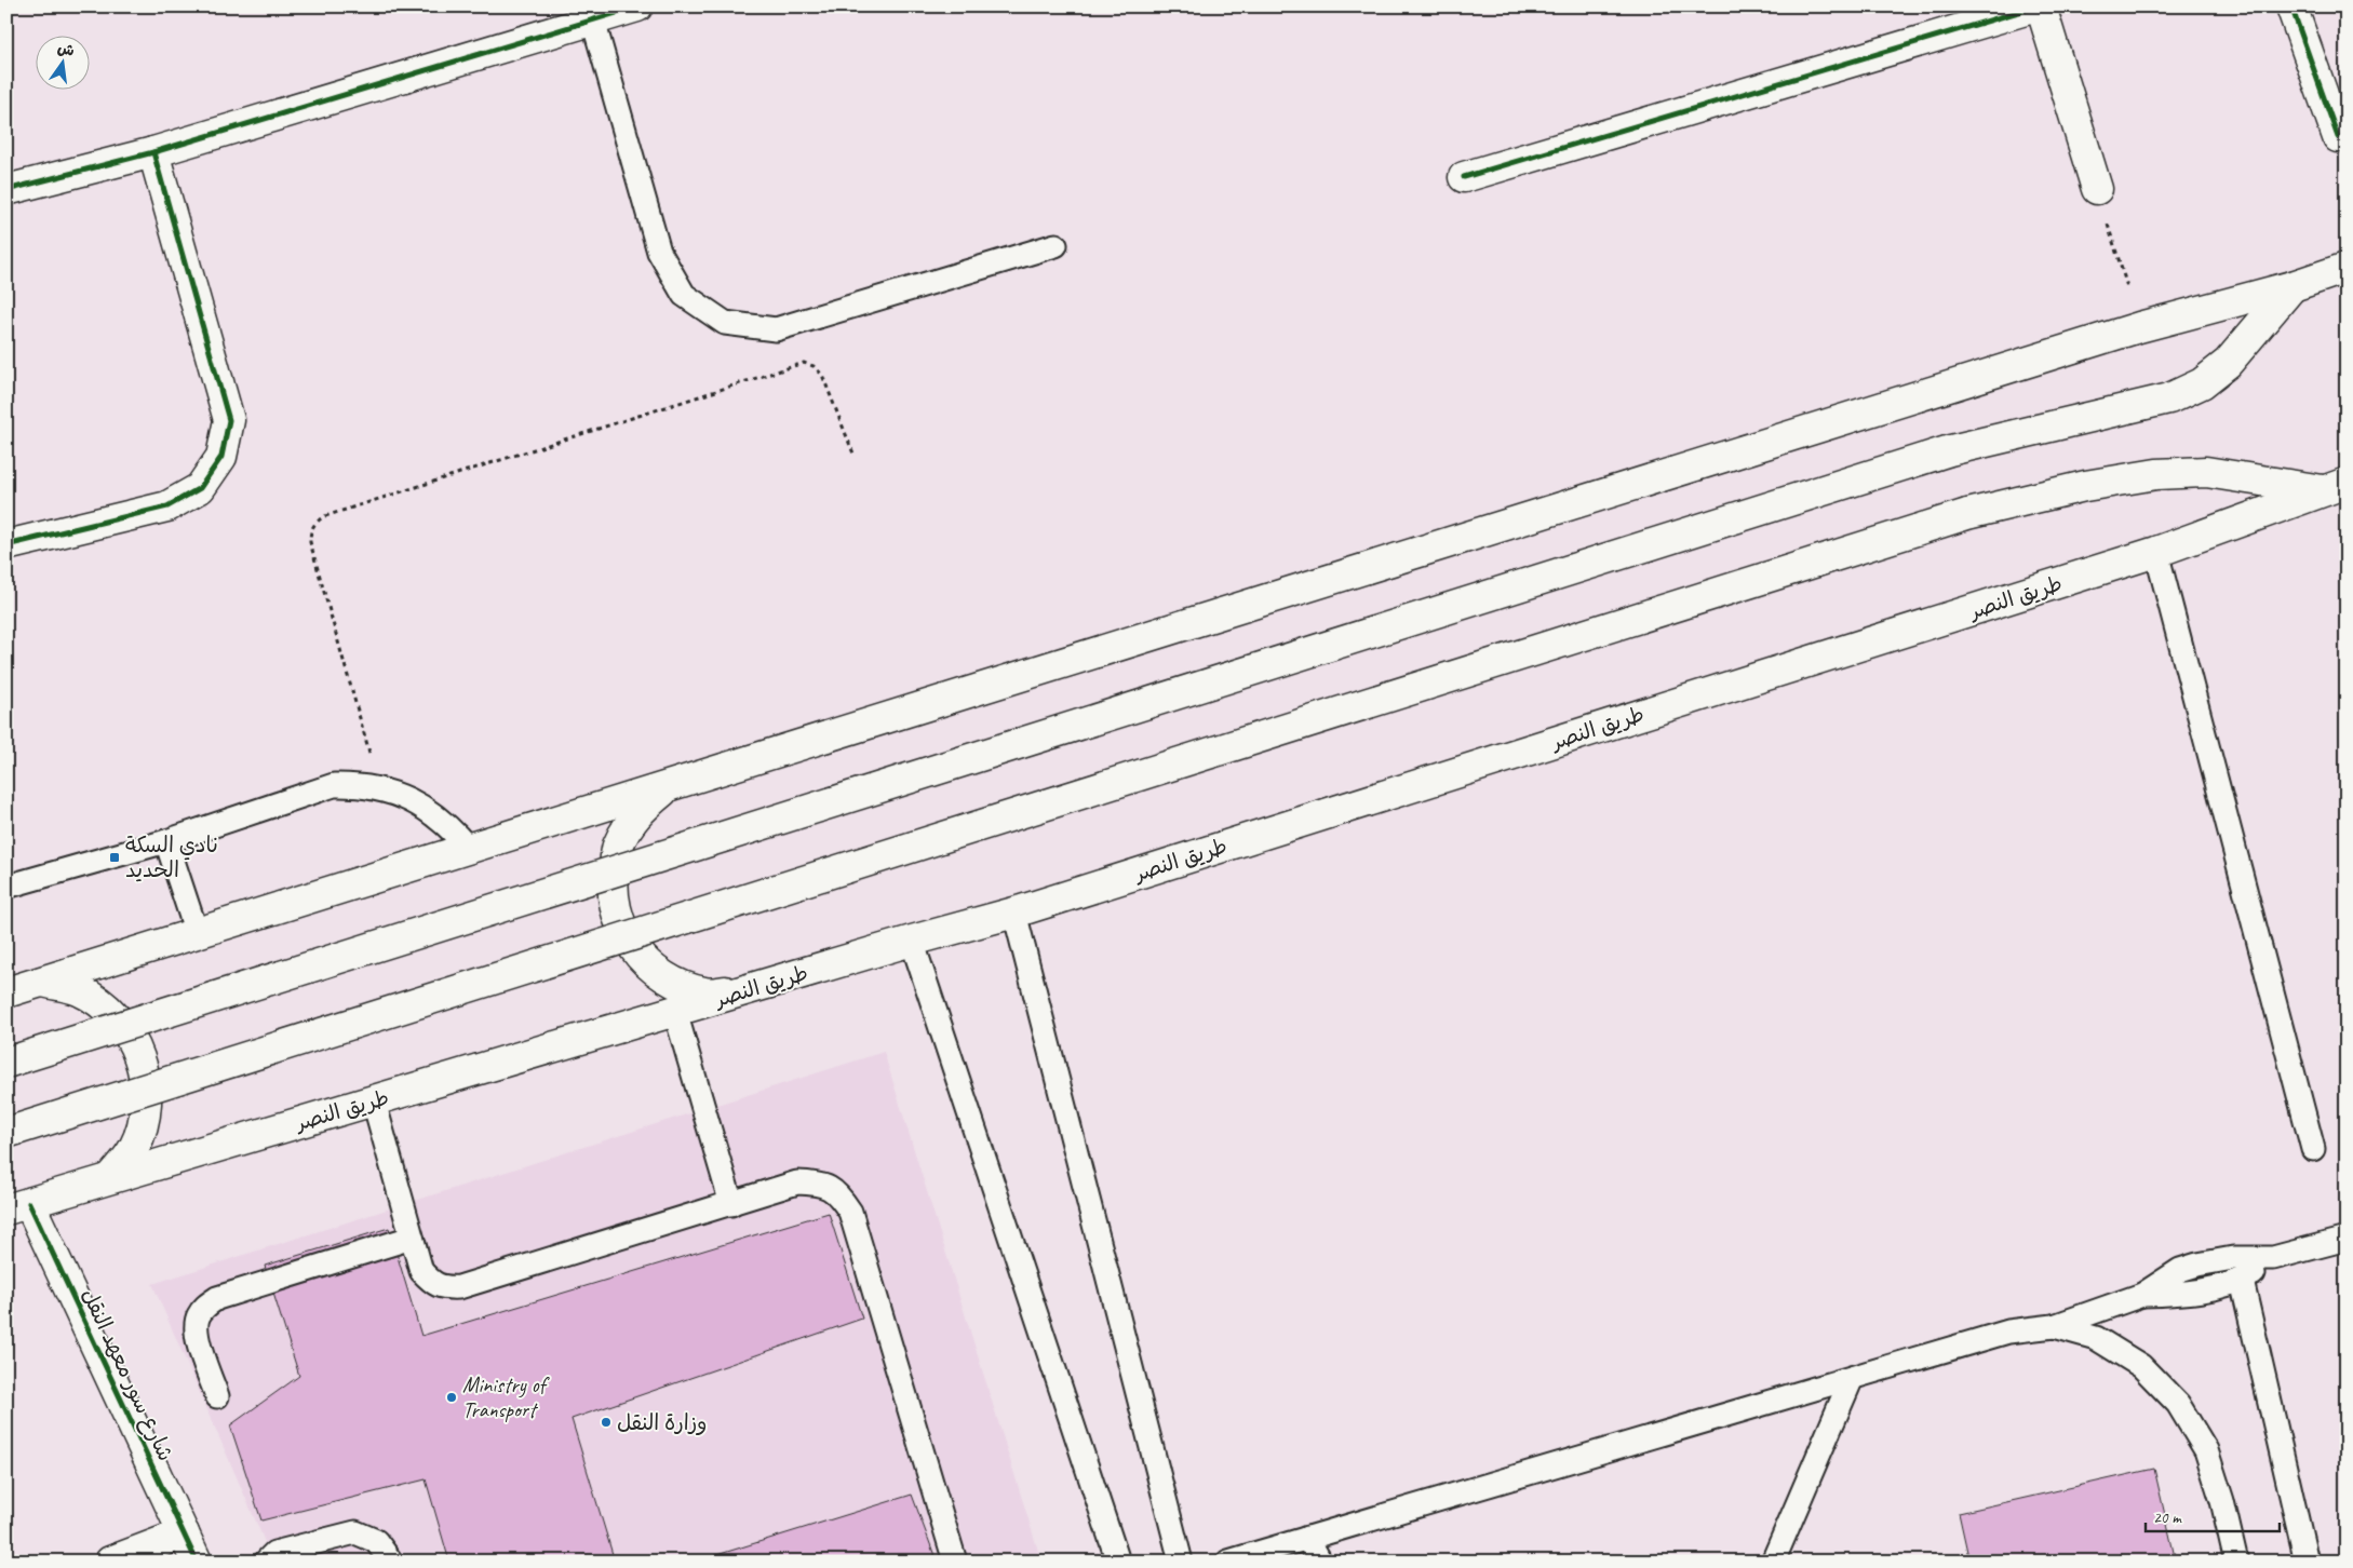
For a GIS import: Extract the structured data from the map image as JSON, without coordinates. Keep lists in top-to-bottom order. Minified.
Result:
{"streets":{"main road":["طريق النصر","شارع سور معهد النقل"]},"crossings":[["طريق النصر","شارع سور معهد النقل"]],"places":{"transit":["نادي السكة الحديد"],"other":["Ministry of Transport","وزارة النقل"]},"scale_bar":"20 m","north":"top"}
